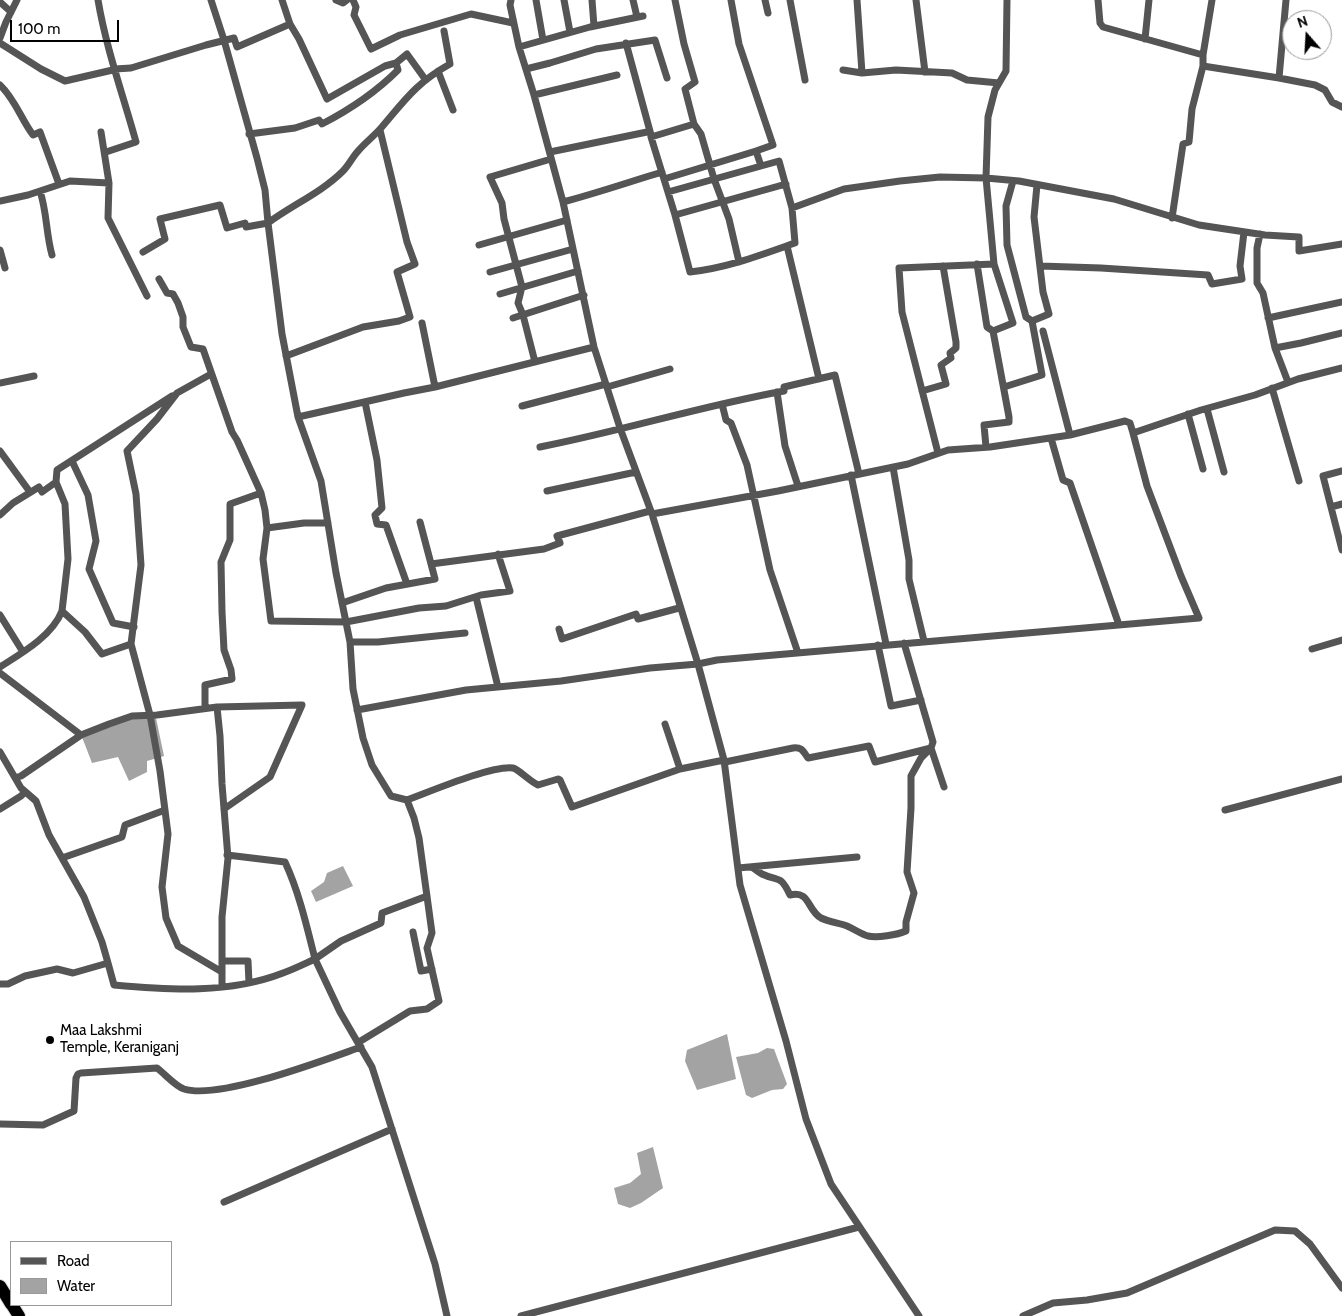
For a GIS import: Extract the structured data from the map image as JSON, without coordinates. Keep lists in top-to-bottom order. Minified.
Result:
{"places":["Maa Lakshmi Temple, Keraniganj"],"legend":["Road","Water"],"scale_bar":"100 m","north":"top"}
